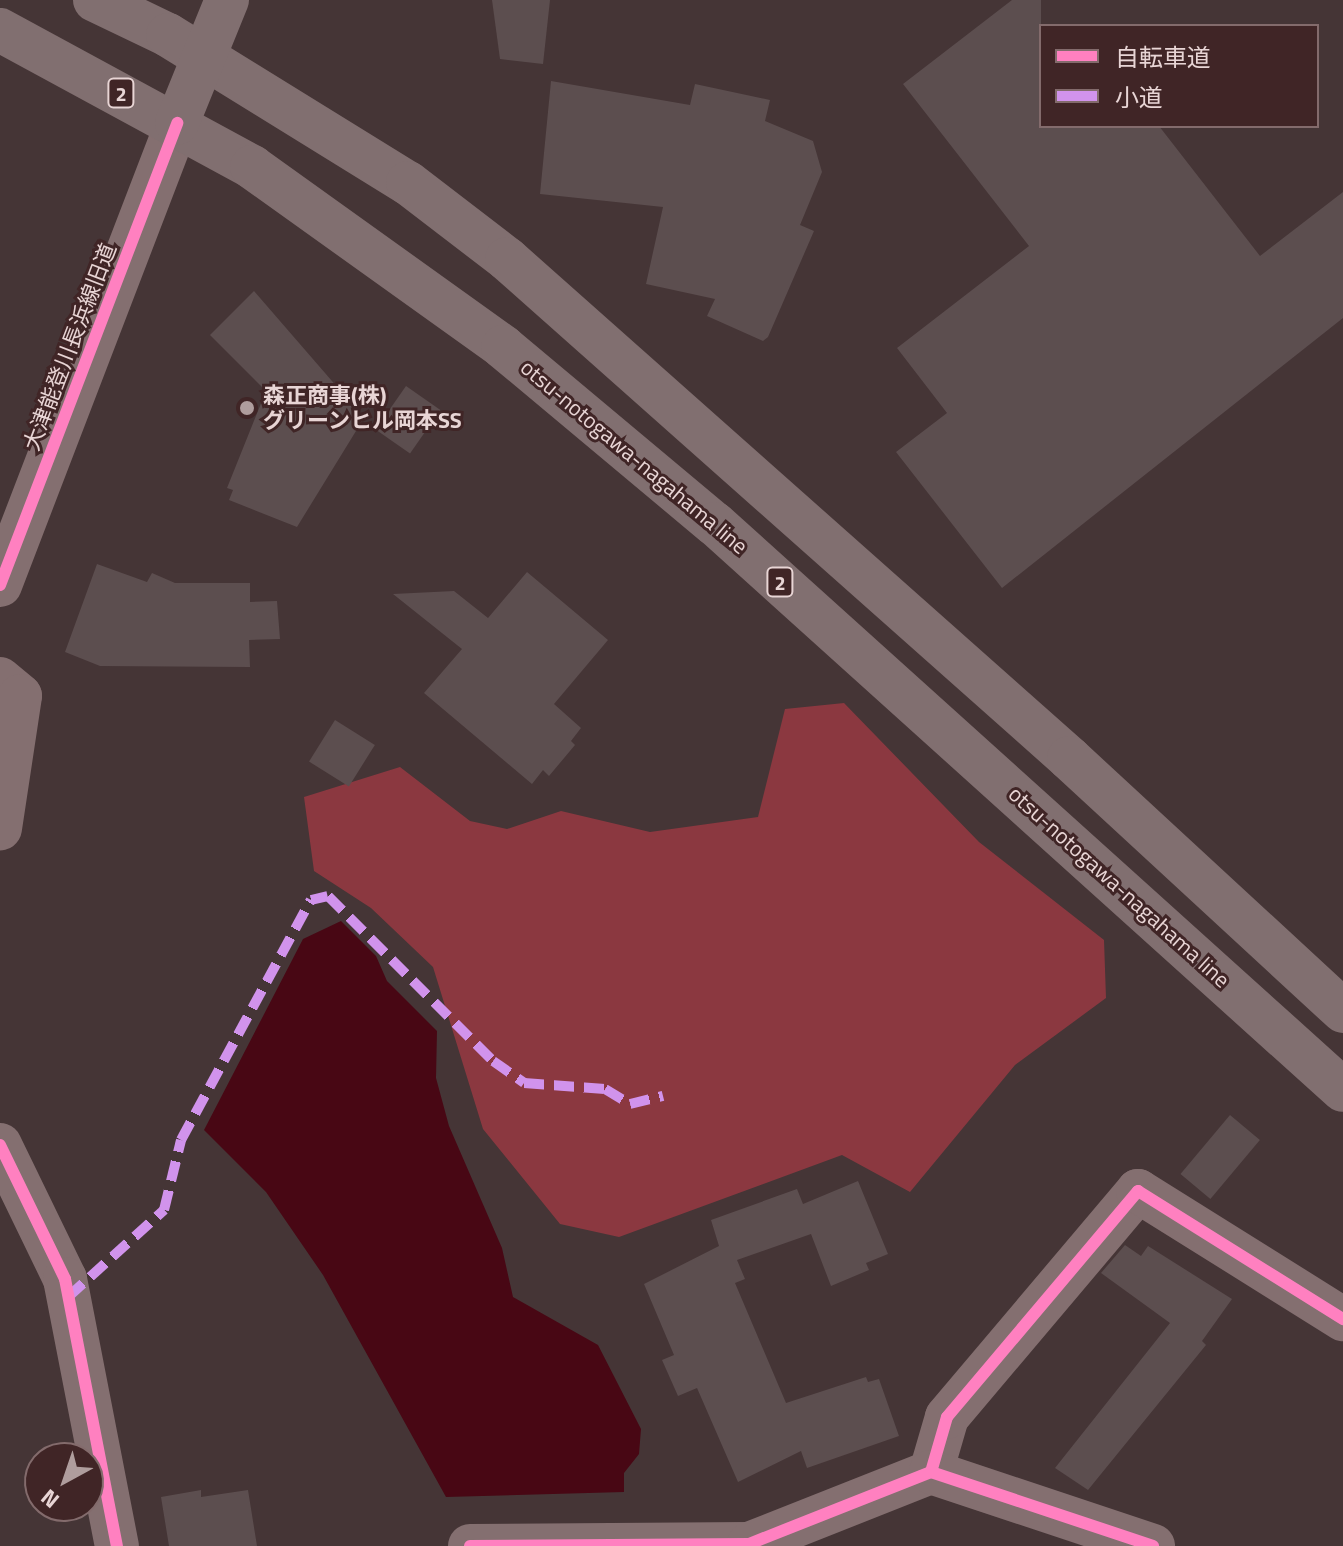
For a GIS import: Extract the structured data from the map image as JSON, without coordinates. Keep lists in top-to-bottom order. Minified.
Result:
{"streets":{"main road":["2","otsu-notogawa-nagahama line"],"street":["大津能登川長浜線旧道"]},"crossings":[["2","大津能登川長浜線旧道"],["2","otsu-notogawa-nagahama line"],["大津能登川長浜線旧道","otsu-notogawa-nagahama line"]],"places":["森正商事(株) グリーンヒル岡本SS"],"legend":["自転車道","小道"],"north":"bottom left"}
